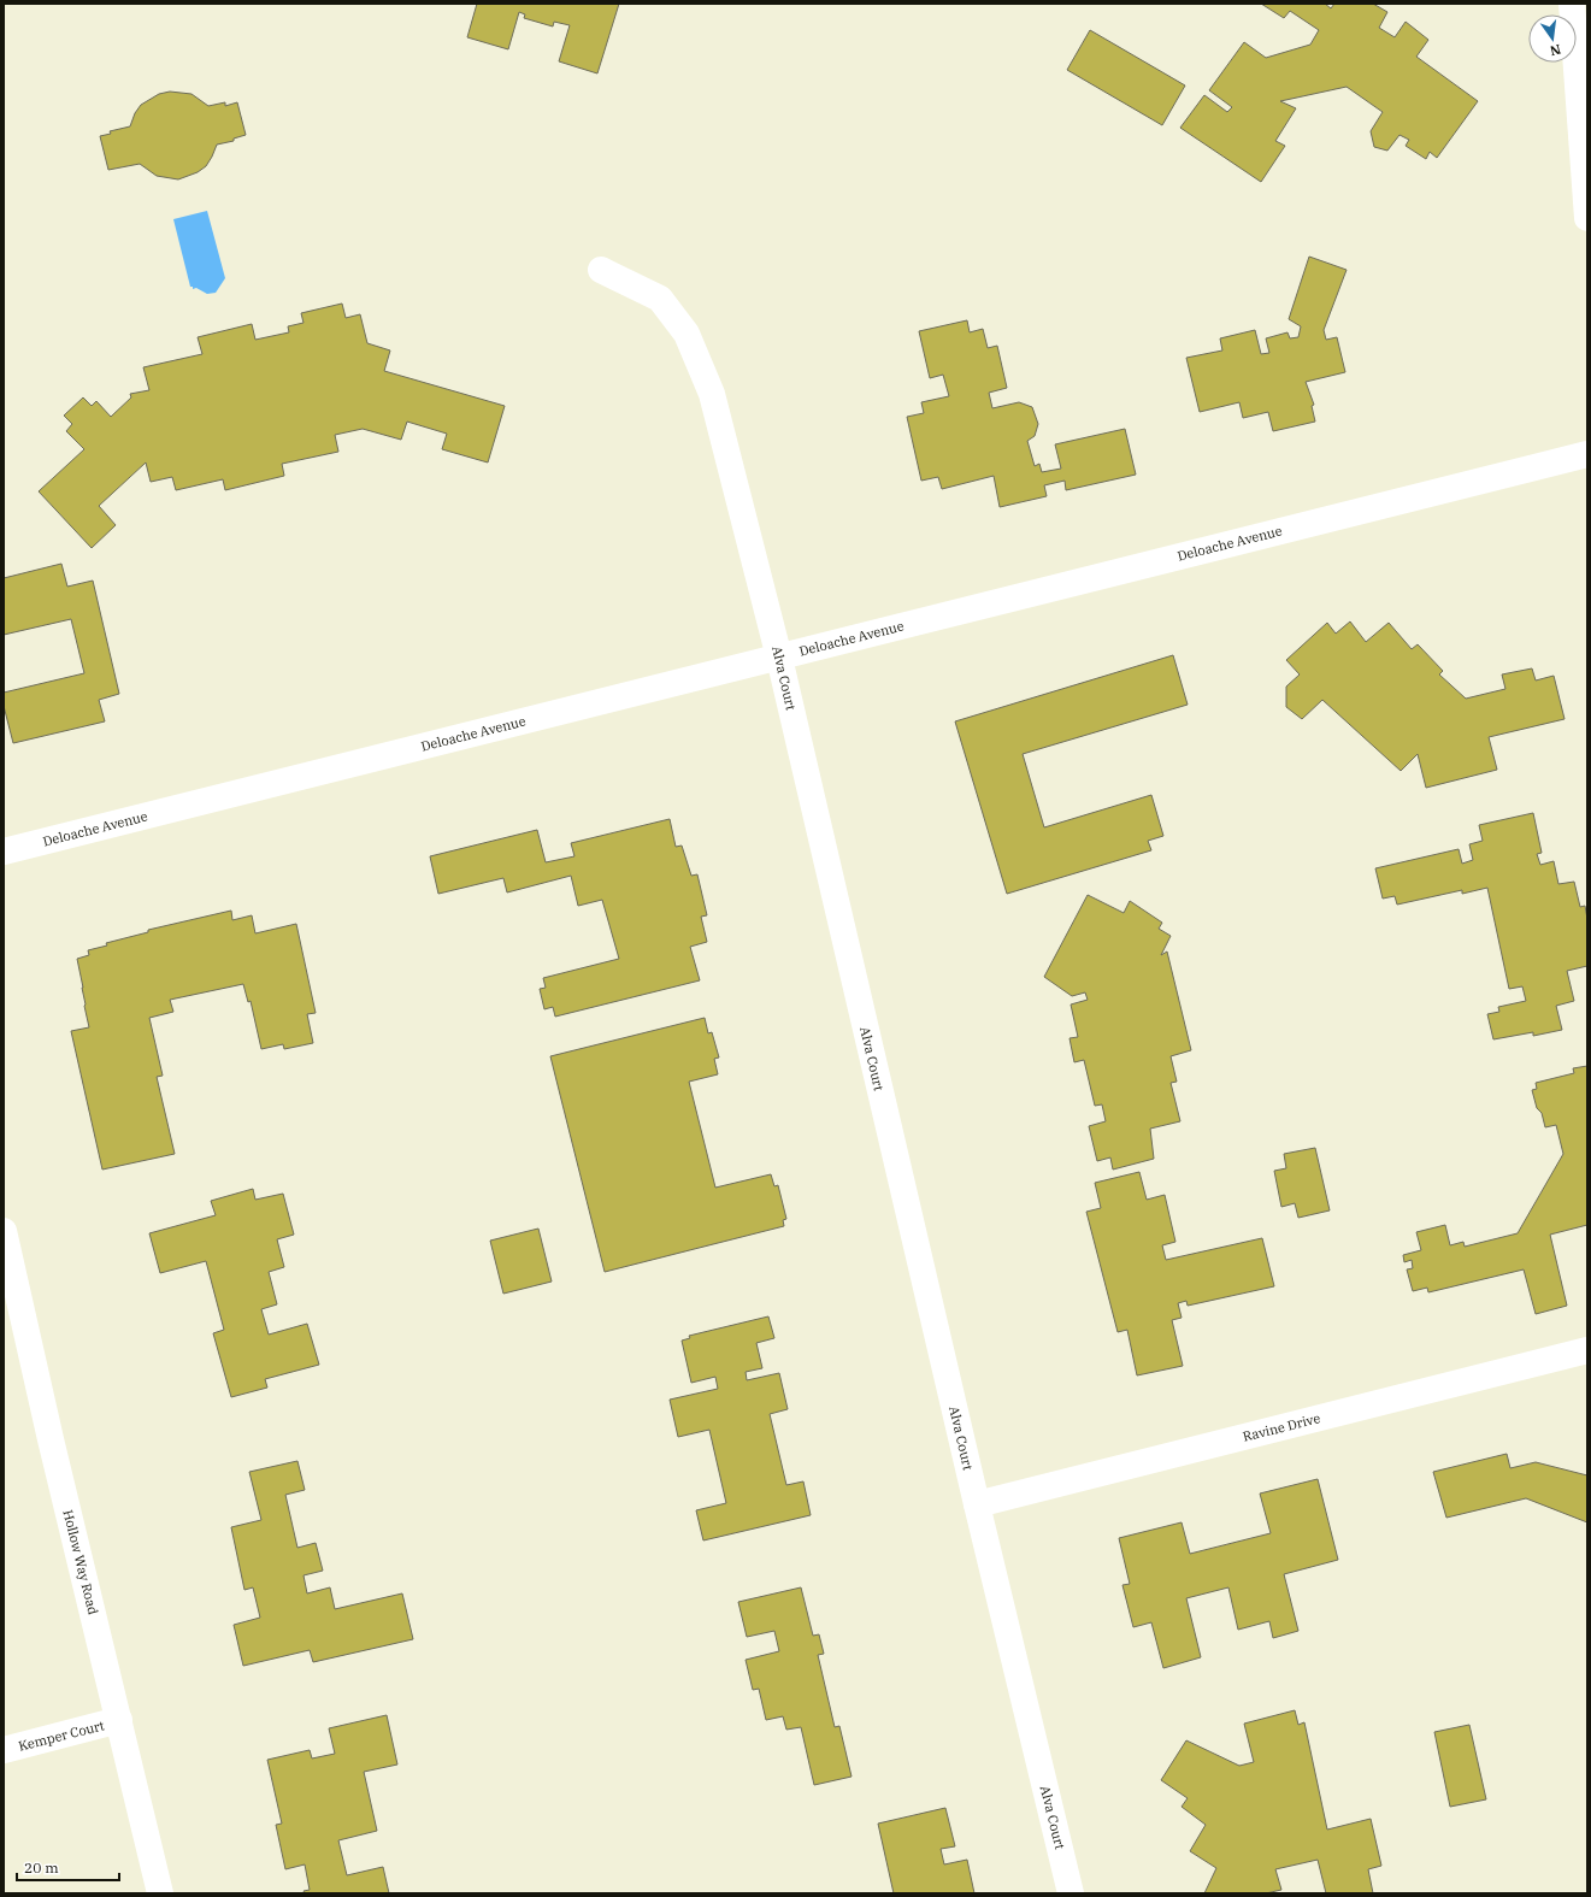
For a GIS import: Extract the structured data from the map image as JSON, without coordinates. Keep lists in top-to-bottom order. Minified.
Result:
{"streets":{"street":["Deloache Avenue","Alva Court","Ravine Drive","Hollow Way Road","Kemper Court"]},"crossings":[["Deloache Avenue","Alva Court"],["Alva Court","Ravine Drive"],["Hollow Way Road","Kemper Court"]],"scale_bar":"20 m","north":"bottom"}
